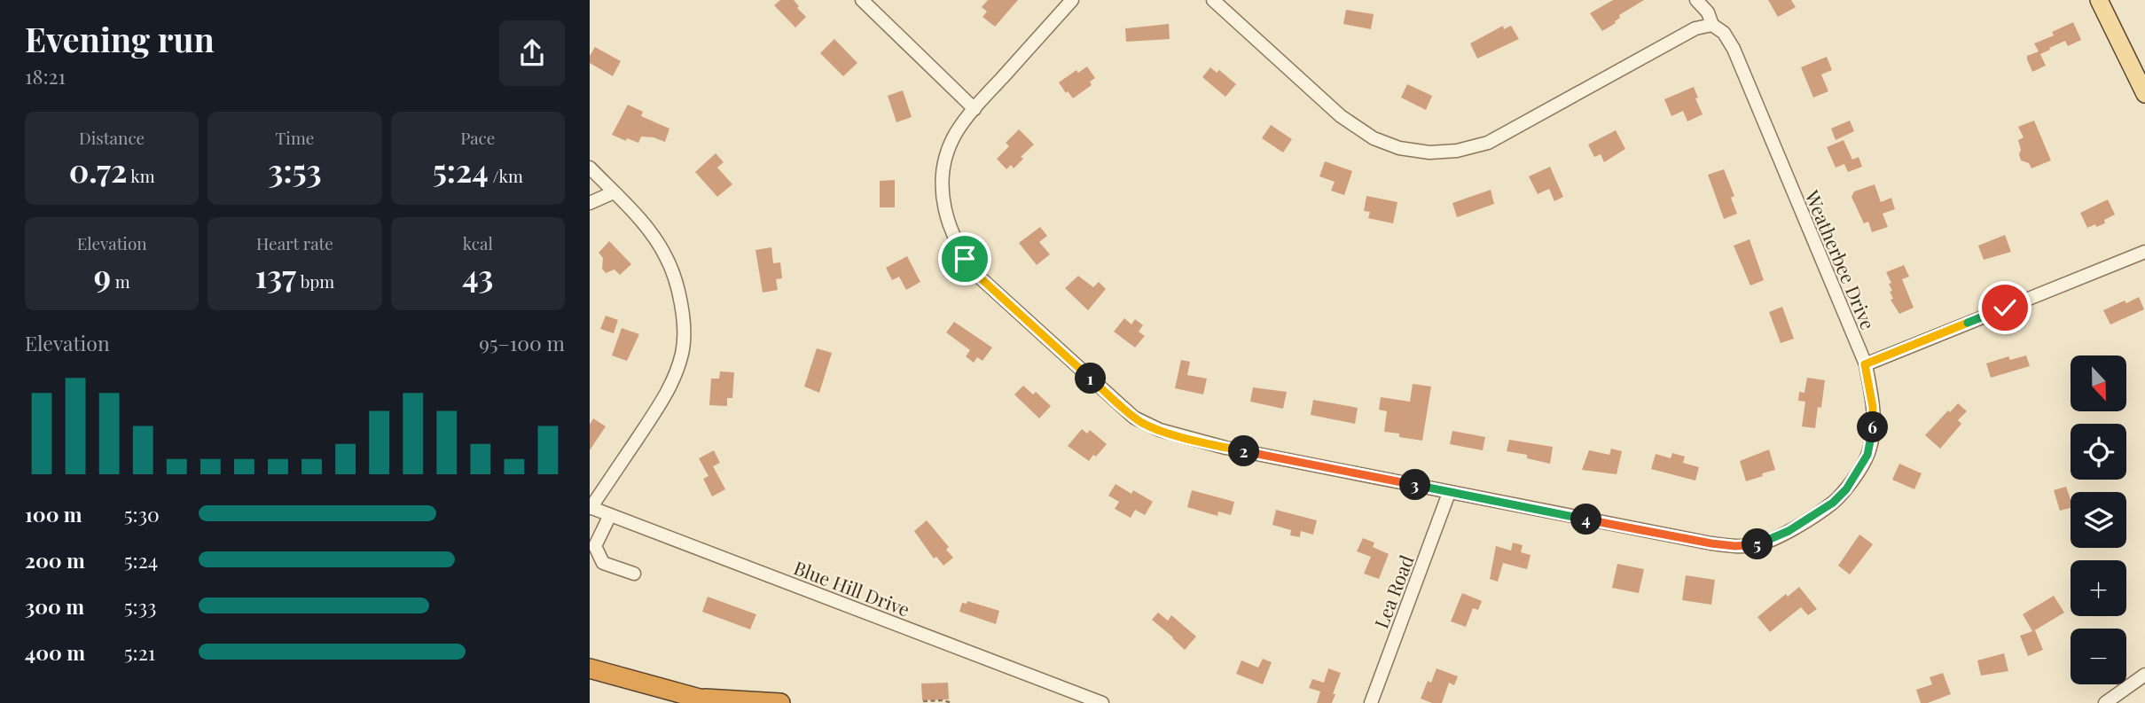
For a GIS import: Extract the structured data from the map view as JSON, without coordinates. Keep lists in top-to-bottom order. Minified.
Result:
{"streets":{"street":["Weatherbee Drive","Blue Hill Drive","Lea Road"]},"crossings":[["Weatherbee Drive","Lea Road"]],"north":"bottom","page":{"heading":["Evening run","18:21"],"stats":[["Distance","0.72 km"],["Time","3:53"],["Pace","5:24 /km"],["Elevation","9 m"],["Heart rate","137 bpm"],["kcal","43"]],"chart":["Elevation","95–100 m"],"map_buttons":["+","−"],"pins":["1","6","2","3","4","5"],"list":[{"name":"100 m","note":"5:30"},{"name":"200 m","note":"5:24"},{"name":"300 m","note":"5:33"},{"name":"400 m","note":"5:21"}]}}
